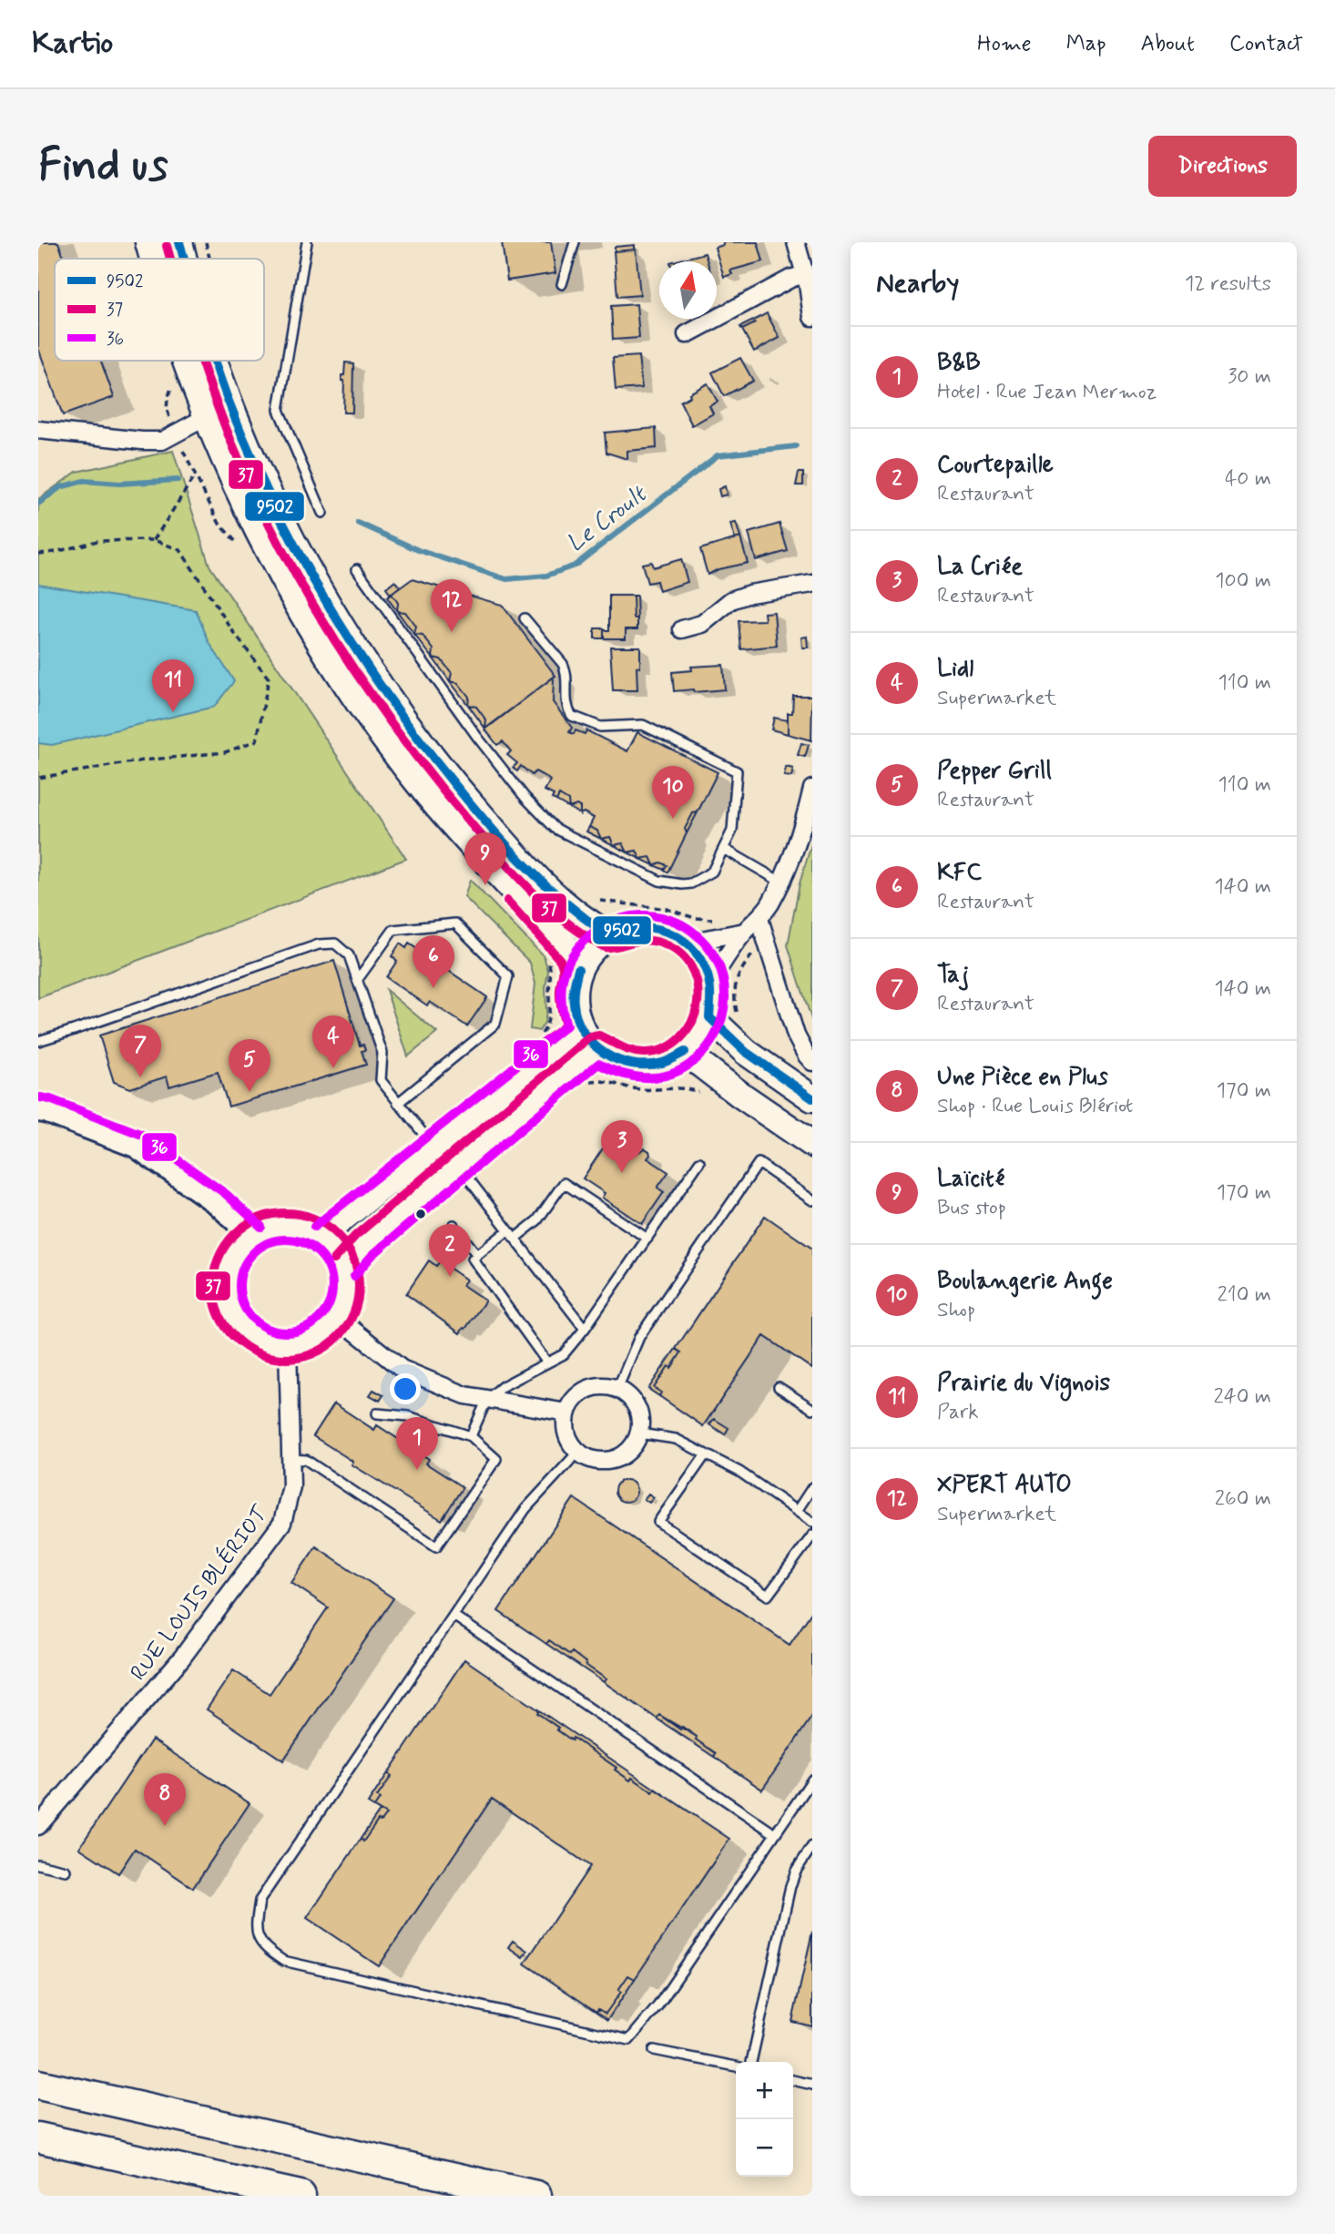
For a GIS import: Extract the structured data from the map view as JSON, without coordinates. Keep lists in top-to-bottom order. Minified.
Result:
{"streets":{"street":["RUE LOUIS BLÉRIOT"]},"water":["Le Croult"],"lines":["transit line 9502","transit line 37","transit line 36"],"legend":["9502","37","36"],"north":"top","page":{"header":"Kartio","nav":["Home","Map","About","Contact"],"buttons":"Directions","title":"Find us","heading":["Nearby","12 results"],"list":[{"mark":"1","name":"B&B","note":"Hotel · Rue Jean Mermoz","value":"30 m"},{"mark":"2","name":"Courtepaille","note":"Restaurant","value":"40 m"},{"mark":"3","name":"La Criée","note":"Restaurant","value":"100 m"},{"mark":"4","name":"Lidl","note":"Supermarket","value":"110 m"},{"mark":"5","name":"Pepper Grill","note":"Restaurant","value":"110 m"},{"mark":"6","name":"KFC","note":"Restaurant","value":"140 m"},{"mark":"7","name":"Taj","note":"Restaurant","value":"140 m"},{"mark":"8","name":"Une Pièce en Plus","note":"Shop · Rue Louis Blériot","value":"170 m"},{"mark":"9","name":"Laïcité","note":"Bus stop","value":"170 m"},{"mark":"10","name":"Boulangerie Ange","note":"Shop","value":"210 m"},{"mark":"11","name":"Prairie du Vignois","note":"Park","value":"240 m"},{"mark":"12","name":"XPERT AUTO","note":"Supermarket","value":"260 m"}],"pins":["12","11","10","9","6","4","7","5","3","2","1","8"],"map_buttons":["+","−"]}}
